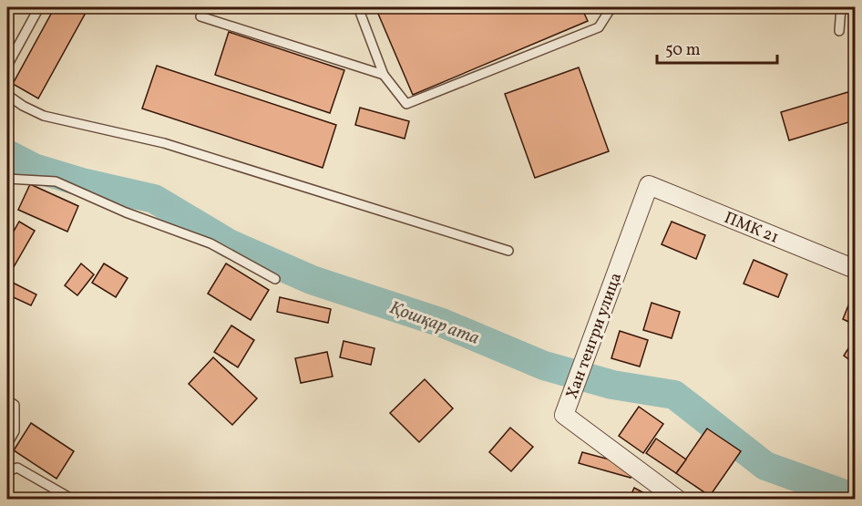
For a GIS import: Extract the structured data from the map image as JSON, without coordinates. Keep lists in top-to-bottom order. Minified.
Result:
{"streets":{"street":["ПМК 21","Хан тенгри улица"]},"crossings":[["ПМК 21","Хан тенгри улица"]],"water":["Қошқар ата"],"scale_bar":"50 m"}
